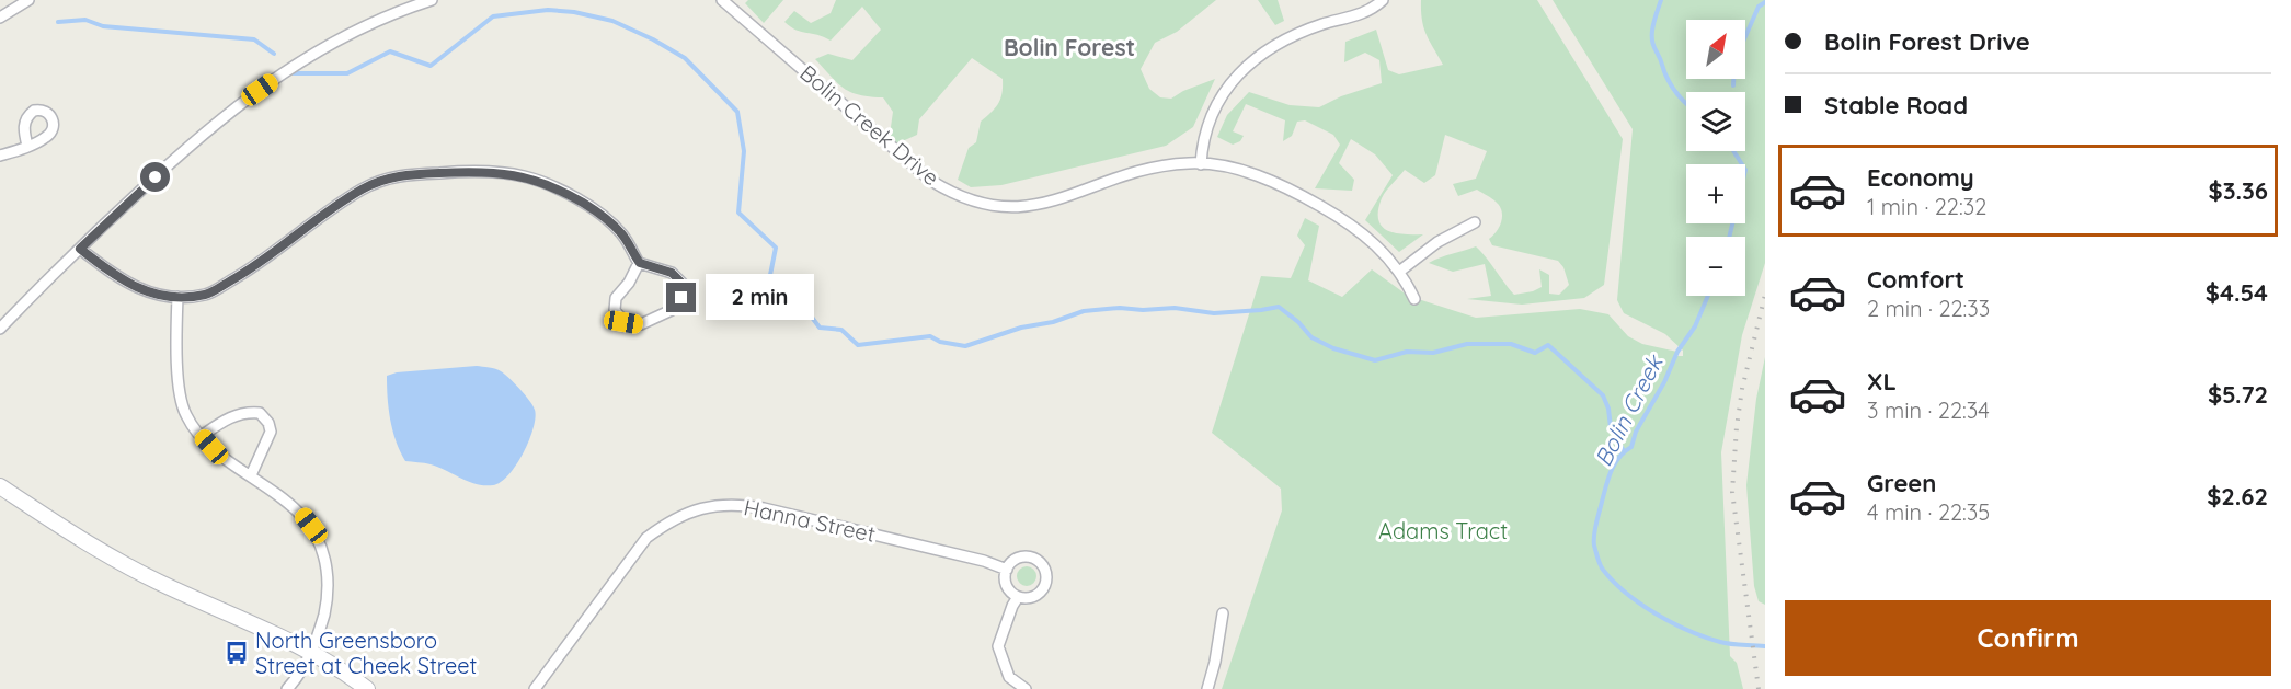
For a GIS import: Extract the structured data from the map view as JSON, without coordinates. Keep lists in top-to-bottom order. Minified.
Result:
{"streets":{"street":["Bolin Creek Drive","Hanna Street"]},"districts":["Bolin Forest"],"water":["Bolin Creek"],"parks":["Adams Tract"],"places":{"bus stop":["North Greensboro Street at Cheek Street"]},"north":"top right","page":{"banner":["Bolin Forest Drive","Stable Road"],"map_buttons":["+","−"],"list":[{"name":"Economy","note":"1 min · 22:32","value":"$3.36"},{"name":"Comfort","note":"2 min · 22:33","value":"$4.54"},{"name":"XL","note":"3 min · 22:34","value":"$5.72"},{"name":"Green","note":"4 min · 22:35","value":"$2.62"}],"bubble":"2 min","buttons":"Confirm"}}
